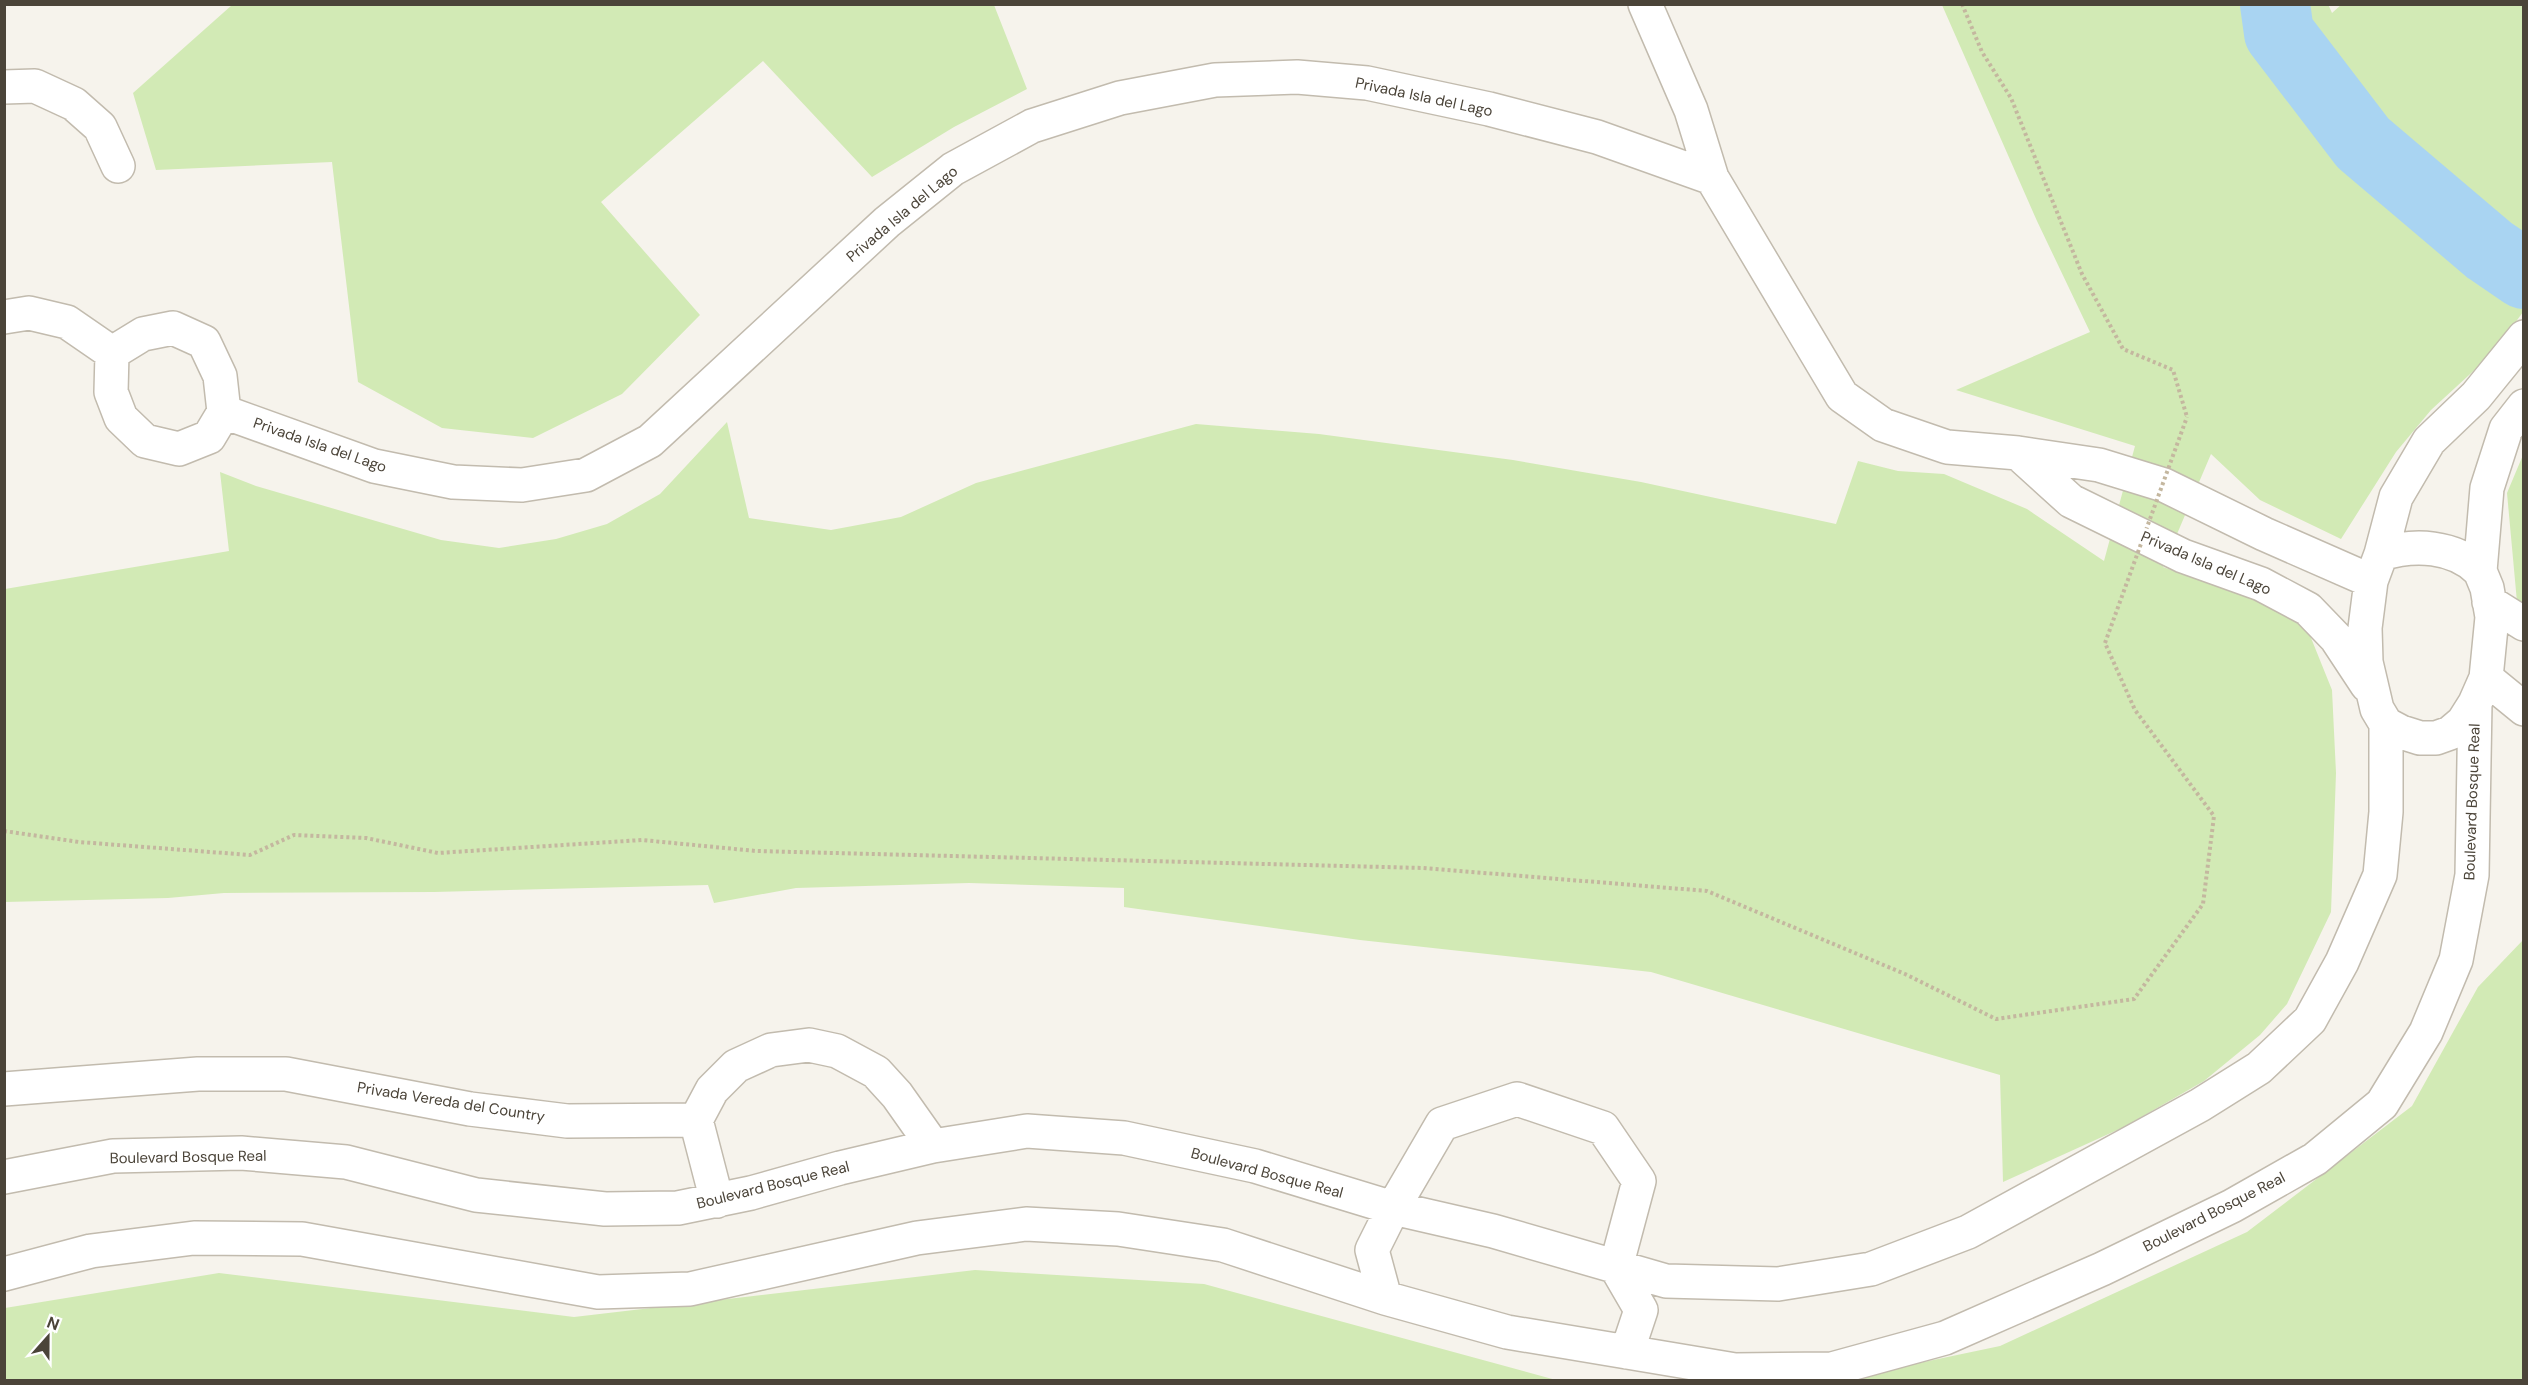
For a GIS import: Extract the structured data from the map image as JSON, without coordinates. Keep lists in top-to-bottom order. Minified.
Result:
{"streets":{"street":["Privada Isla del Lago","Boulevard Bosque Real","Privada Vereda del Country"]},"crossings":[["Privada Isla del Lago","Boulevard Bosque Real"]],"north":"top"}
